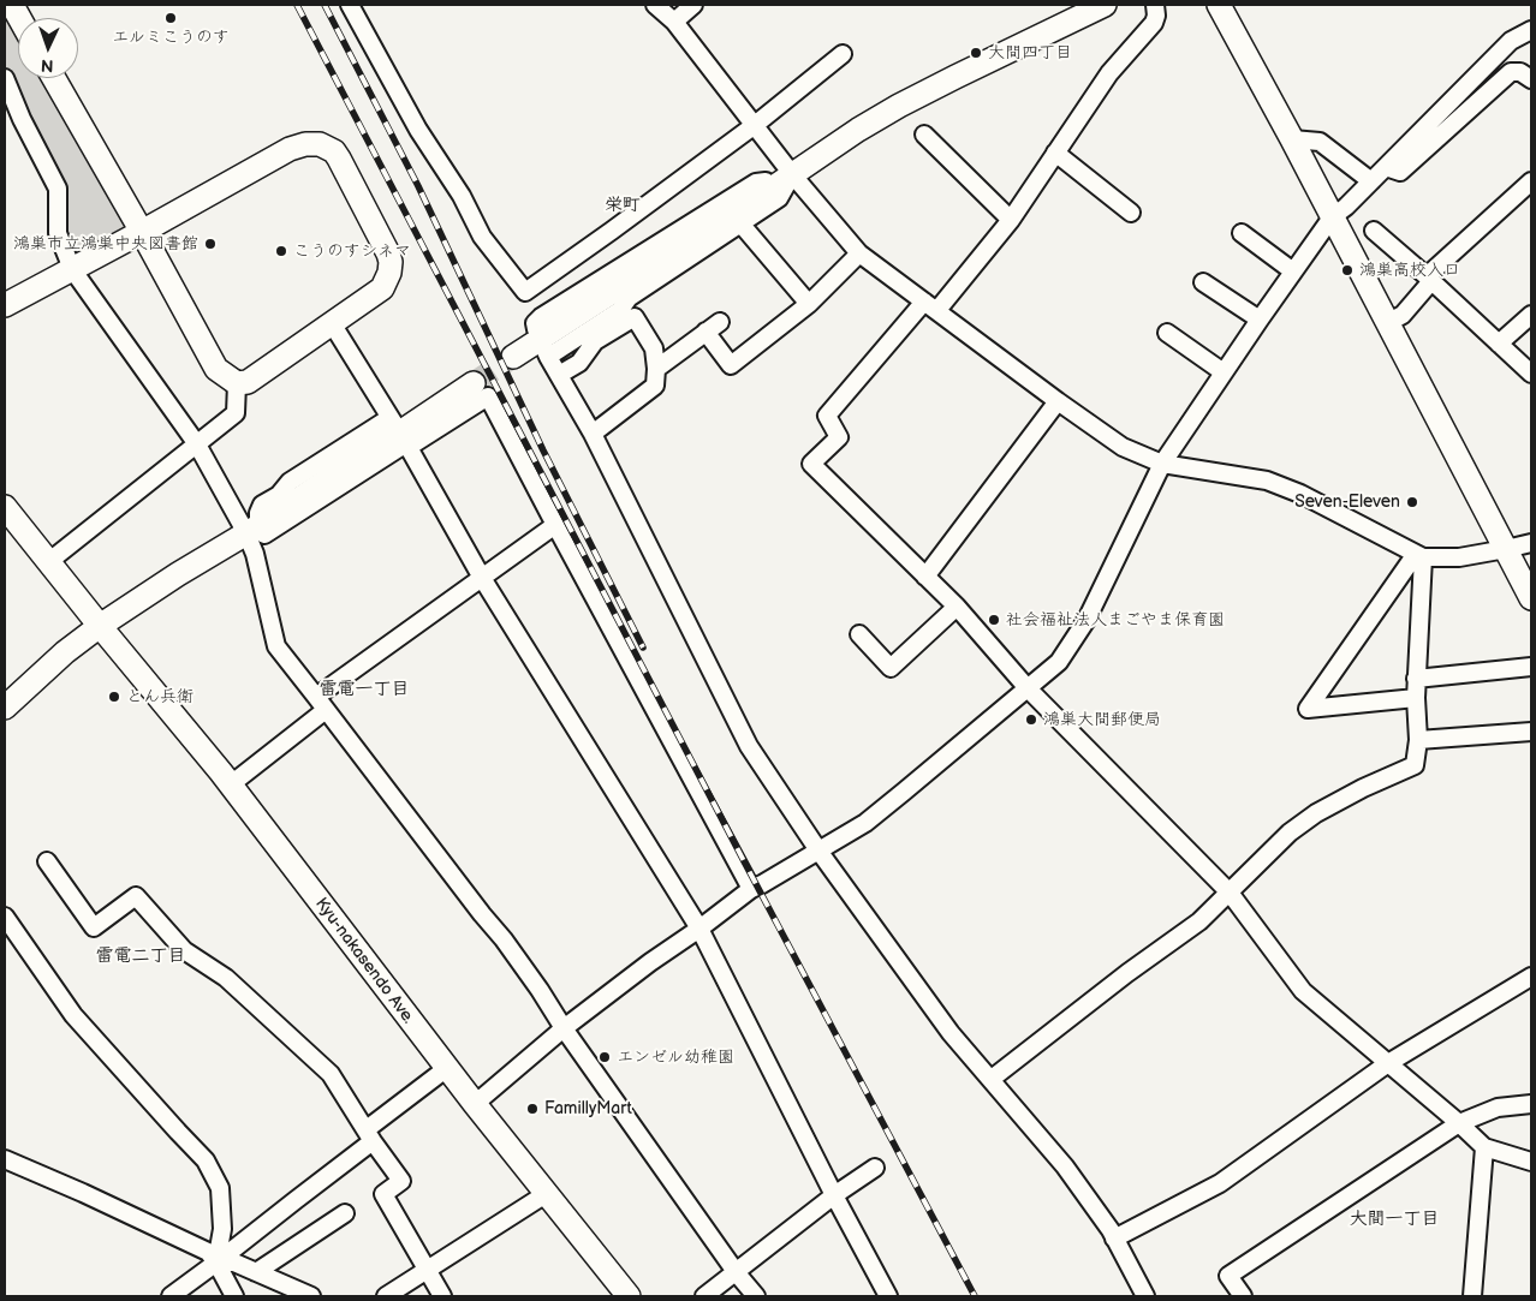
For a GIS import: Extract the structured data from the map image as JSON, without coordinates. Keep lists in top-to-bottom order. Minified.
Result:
{"streets":{"street":["Kyu-nakasendo Ave."]},"districts":["栄町","雷電一丁目","雷電二丁目","大間一丁目"],"places":["エルミこうのす","大間四丁目","鴻巣市立鴻巣中央図書館","こうのすシネマ","鴻巣高校入口","Seven-Eleven","社会福祉法人まごやま保育園","とん兵衛","鴻巣大間郵便局","エンゼル幼稚園","FamillyMart"],"north":"bottom"}
